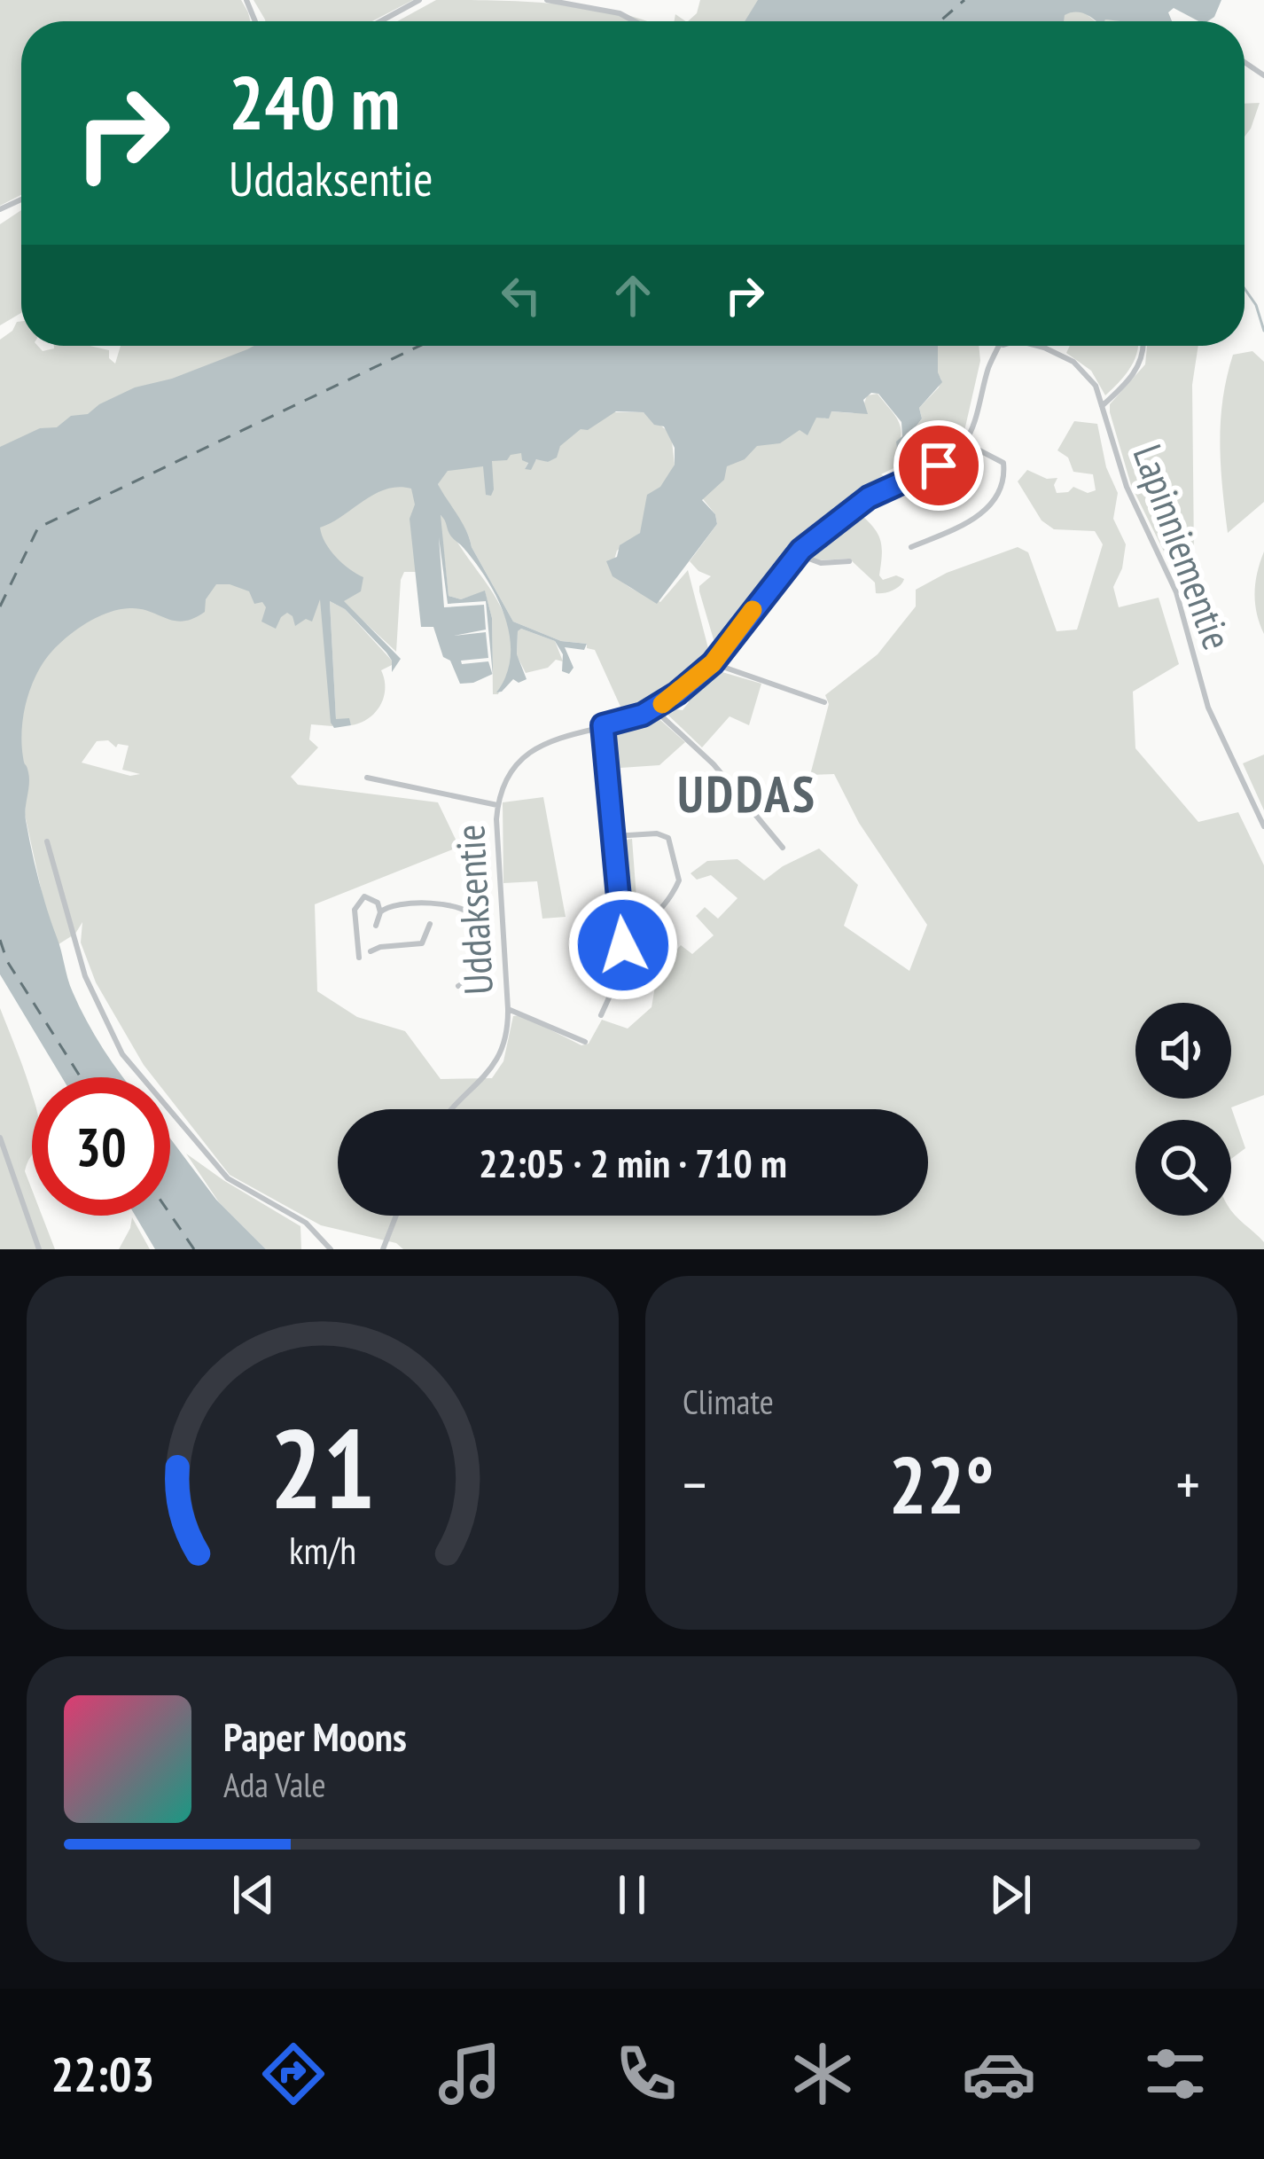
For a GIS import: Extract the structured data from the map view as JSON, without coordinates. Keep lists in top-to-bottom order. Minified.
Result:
{"streets":{"street":["Lapinniementie","Uddaksentie"]},"districts":["UDDAS"],"page":{"turn":["240 m","Uddaksentie"],"limit":"30","trip":"22:05 · 2 min · 710 m","tile":"Climate","heat":["−","22°","+"],"song":["Paper Moons","Ada Vale"],"tabs":"22:03","gauge":["21","km/h"]}}
